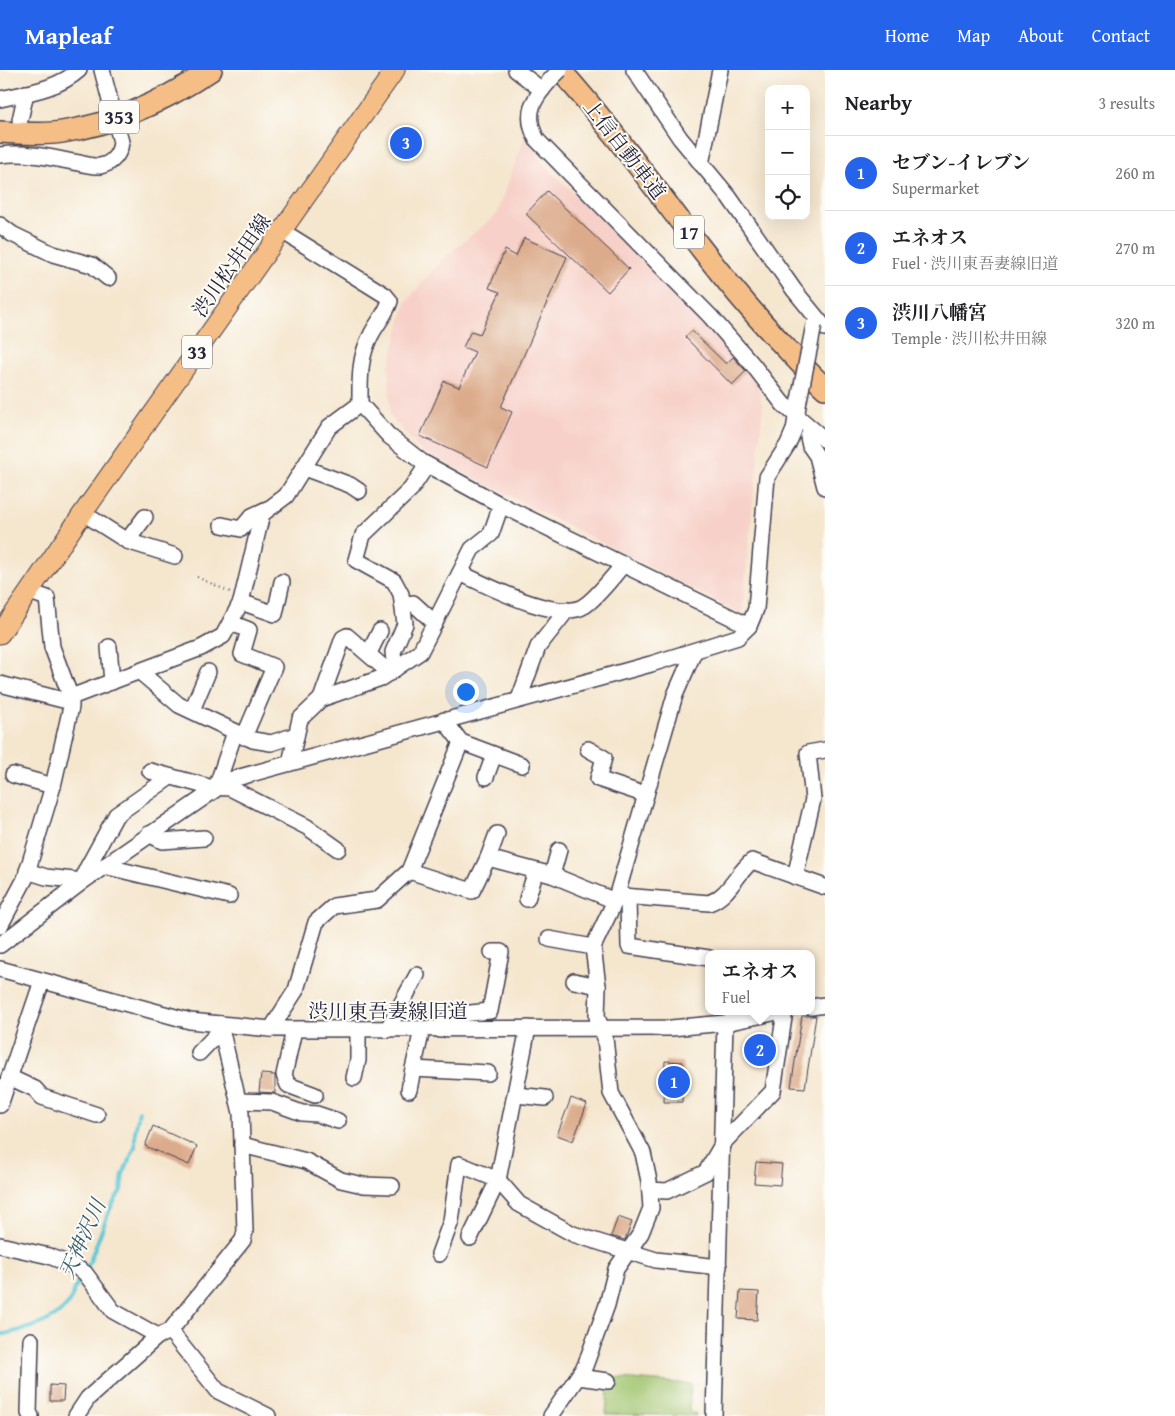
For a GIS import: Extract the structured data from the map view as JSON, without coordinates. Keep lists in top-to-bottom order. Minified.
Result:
{"streets":{"highway":["353","上信自動車道","17"],"main road":["渋川松井田線","33"],"street":["渋川東吾妻線旧道"]},"water":["天神沢川"],"page":{"header":"Mapleaf","nav":["Home","Map","About","Contact"],"heading":["Nearby","3 results"],"map_buttons":["+","−"],"pins":["3","2","1"],"list":[{"mark":"1","name":"セブン-イレブン","note":"Supermarket","value":"260 m"},{"mark":"2","name":"エネオス","note":"Fuel · 渋川東吾妻線旧道","value":"270 m"},{"mark":"3","name":"渋川八幡宮","note":"Temple · 渋川松井田線","value":"320 m"}],"popup":["エネオス","Fuel"]}}
